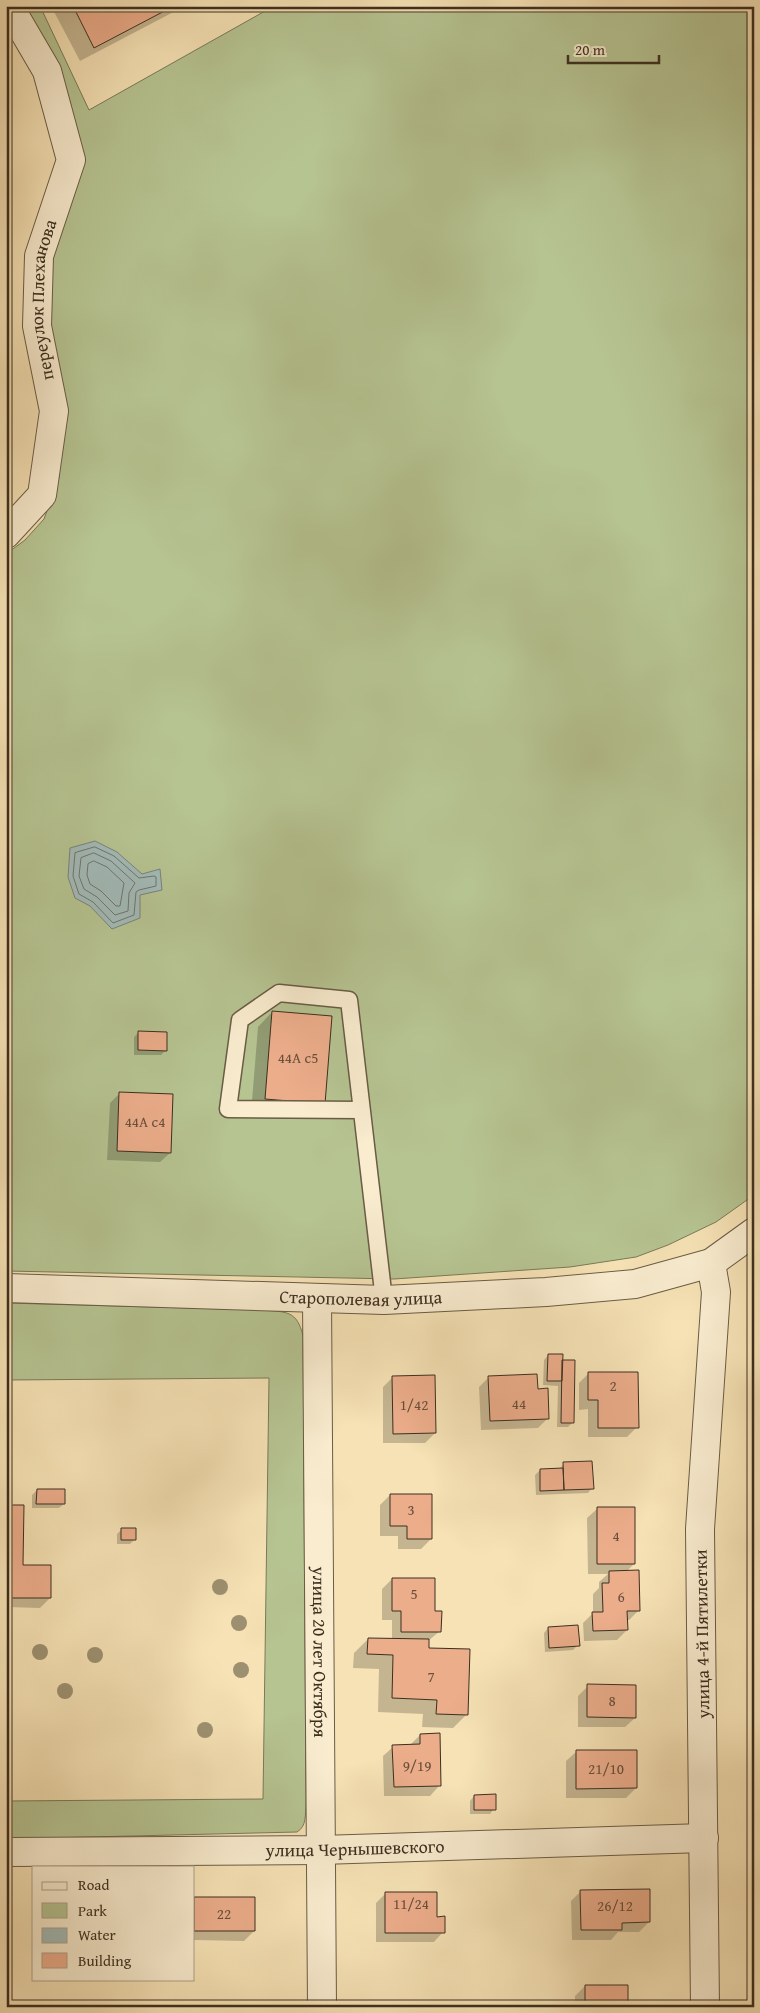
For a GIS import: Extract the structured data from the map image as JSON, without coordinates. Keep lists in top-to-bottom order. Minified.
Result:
{"streets":{"street":["переулок Плеханова","Старополевая улица","улица 4-й Пятилетки","улица 20 лет Октября","улица Чернышевского"]},"crossings":[["Старополевая улица","улица 4-й Пятилетки"],["Старополевая улица","улица 20 лет Октября"],["улица 4-й Пятилетки","улица Чернышевского"],["улица 20 лет Октября","улица Чернышевского"]],"house_numbers":["44А с5","44А с4","2","44","1/42","3","4","5","6","7","8","9/19","21/10","11/24","26/12","22"],"legend":["Road","Park","Water","Building"],"scale_bar":"20 m"}
